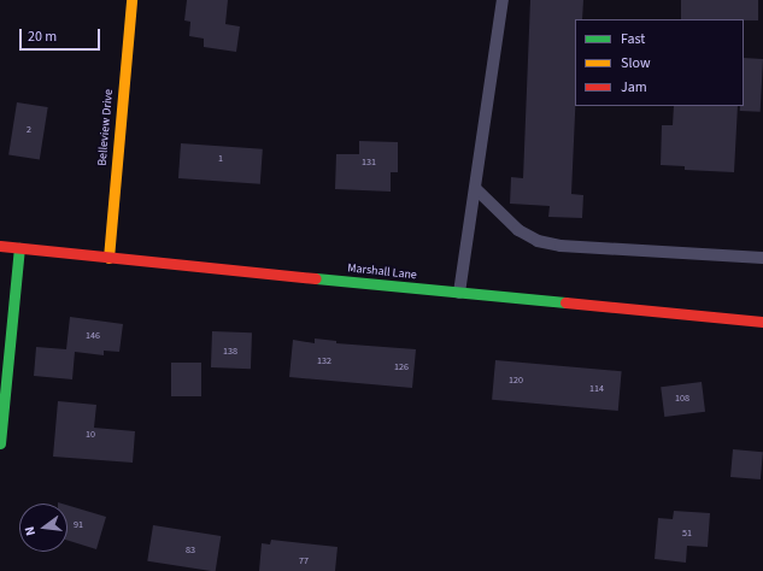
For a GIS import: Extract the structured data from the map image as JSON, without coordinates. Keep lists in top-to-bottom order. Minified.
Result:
{"streets":{"street":["Belleview Drive","Marshall Lane"]},"crossings":[["Belleview Drive","Marshall Lane"]],"house_numbers":["2","1","131","146","138","132","126","120","114","108","10","91","51","83","77"],"legend":["Fast","Slow","Jam"],"scale_bar":"20 m","north":"left"}
